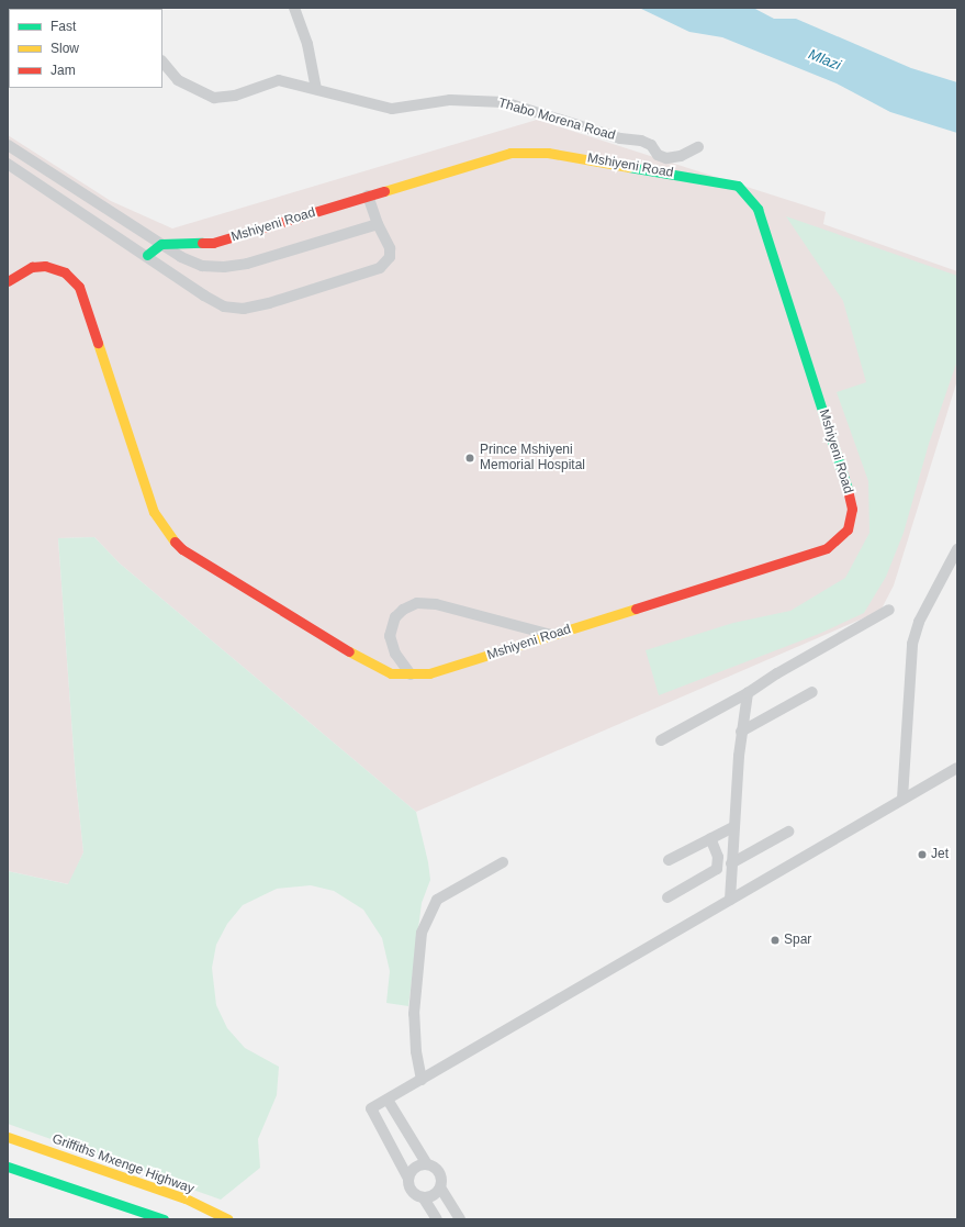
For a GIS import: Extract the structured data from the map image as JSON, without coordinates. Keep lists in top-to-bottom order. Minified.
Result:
{"streets":{"street":["Thabo Morena Road","Mshiyeni Road","Griffiths Mxenge Highway"]},"water":["Mlazi"],"places":["Prince Mshiyeni Memorial Hospital","Jet","Spar"],"legend":["Fast","Slow","Jam"]}
